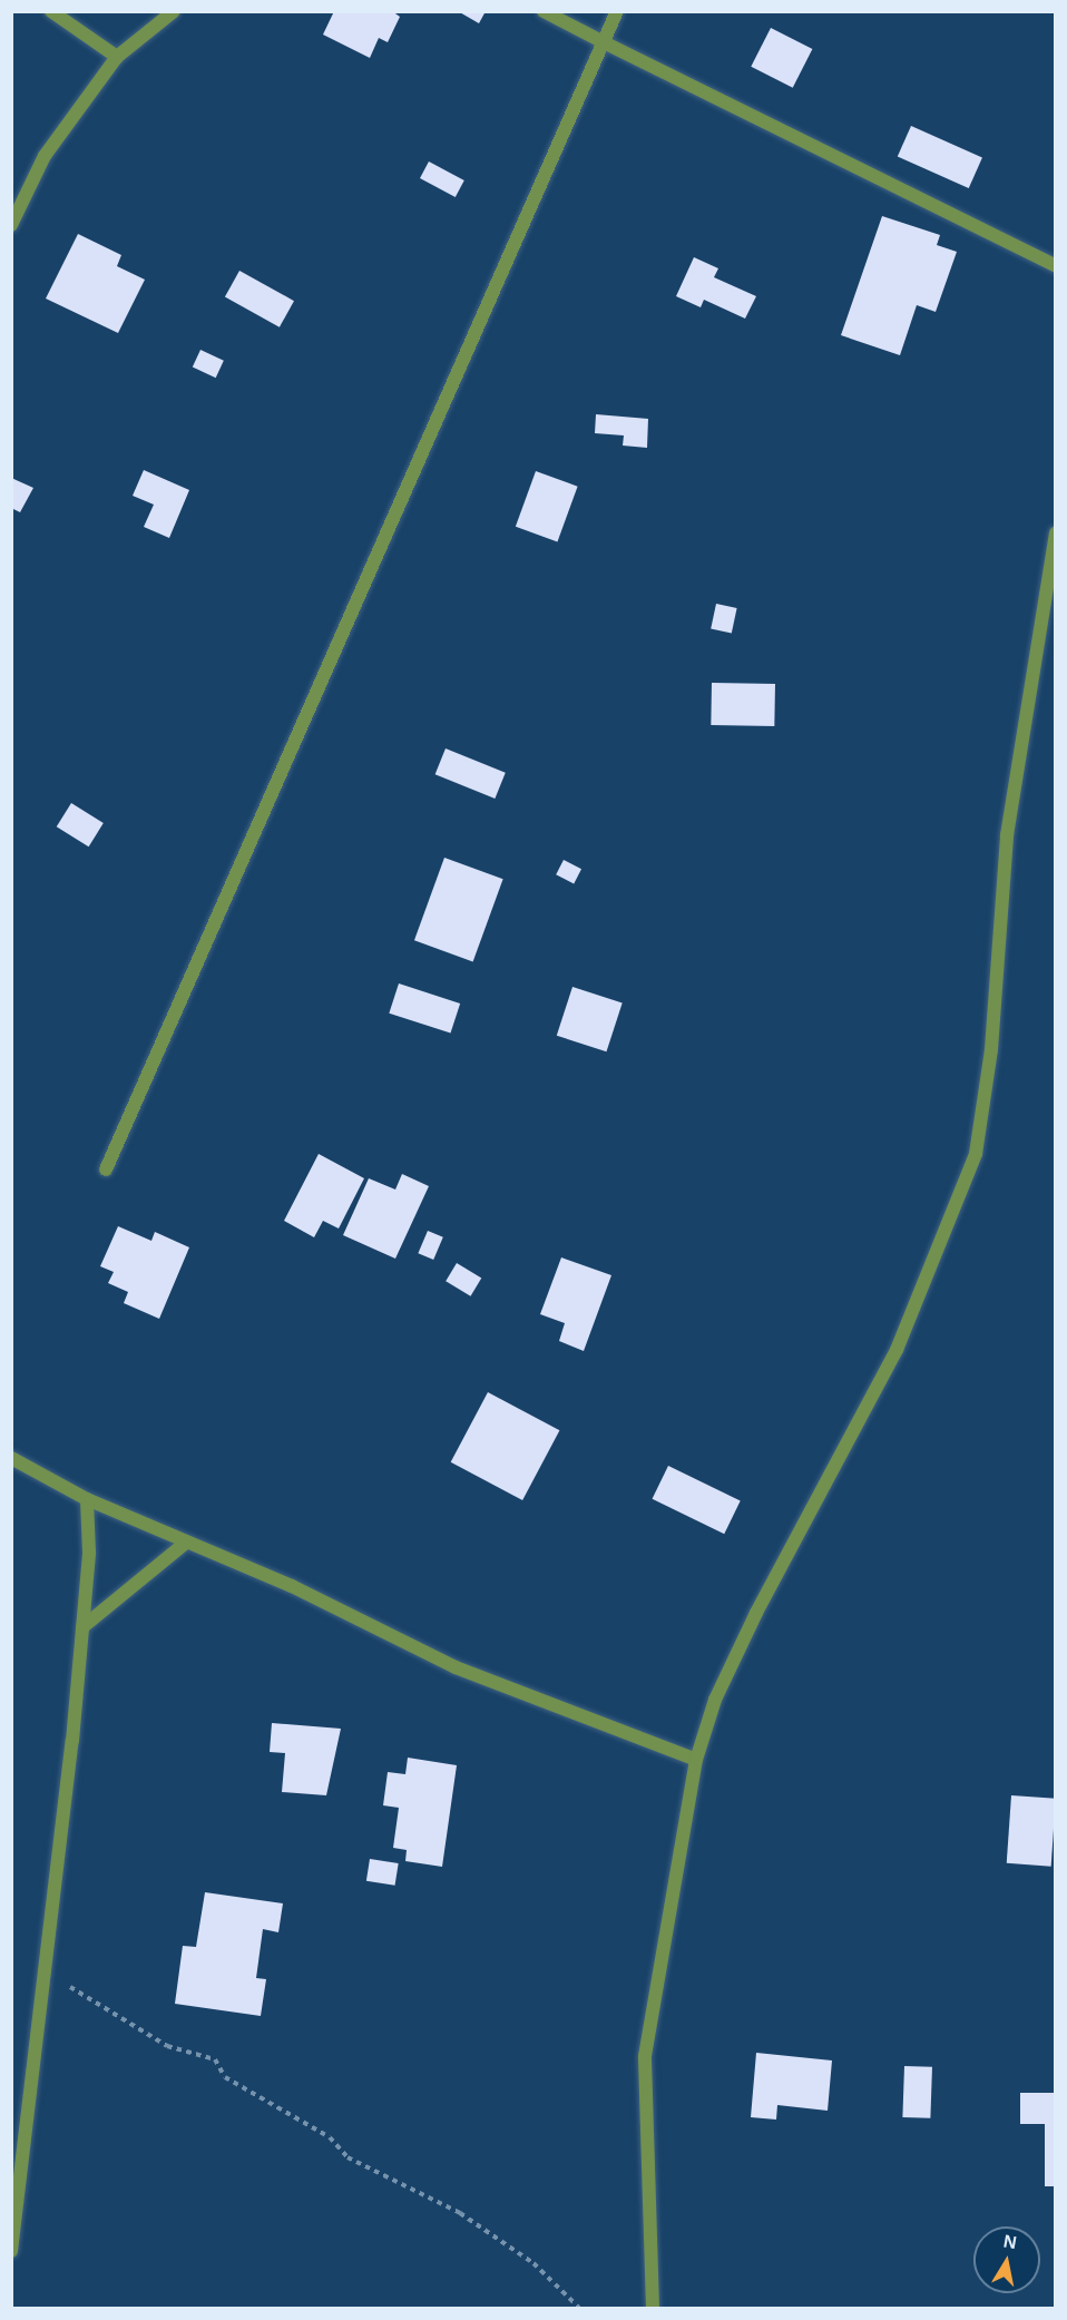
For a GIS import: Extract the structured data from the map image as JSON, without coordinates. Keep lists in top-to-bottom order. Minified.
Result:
{"north":"top"}
